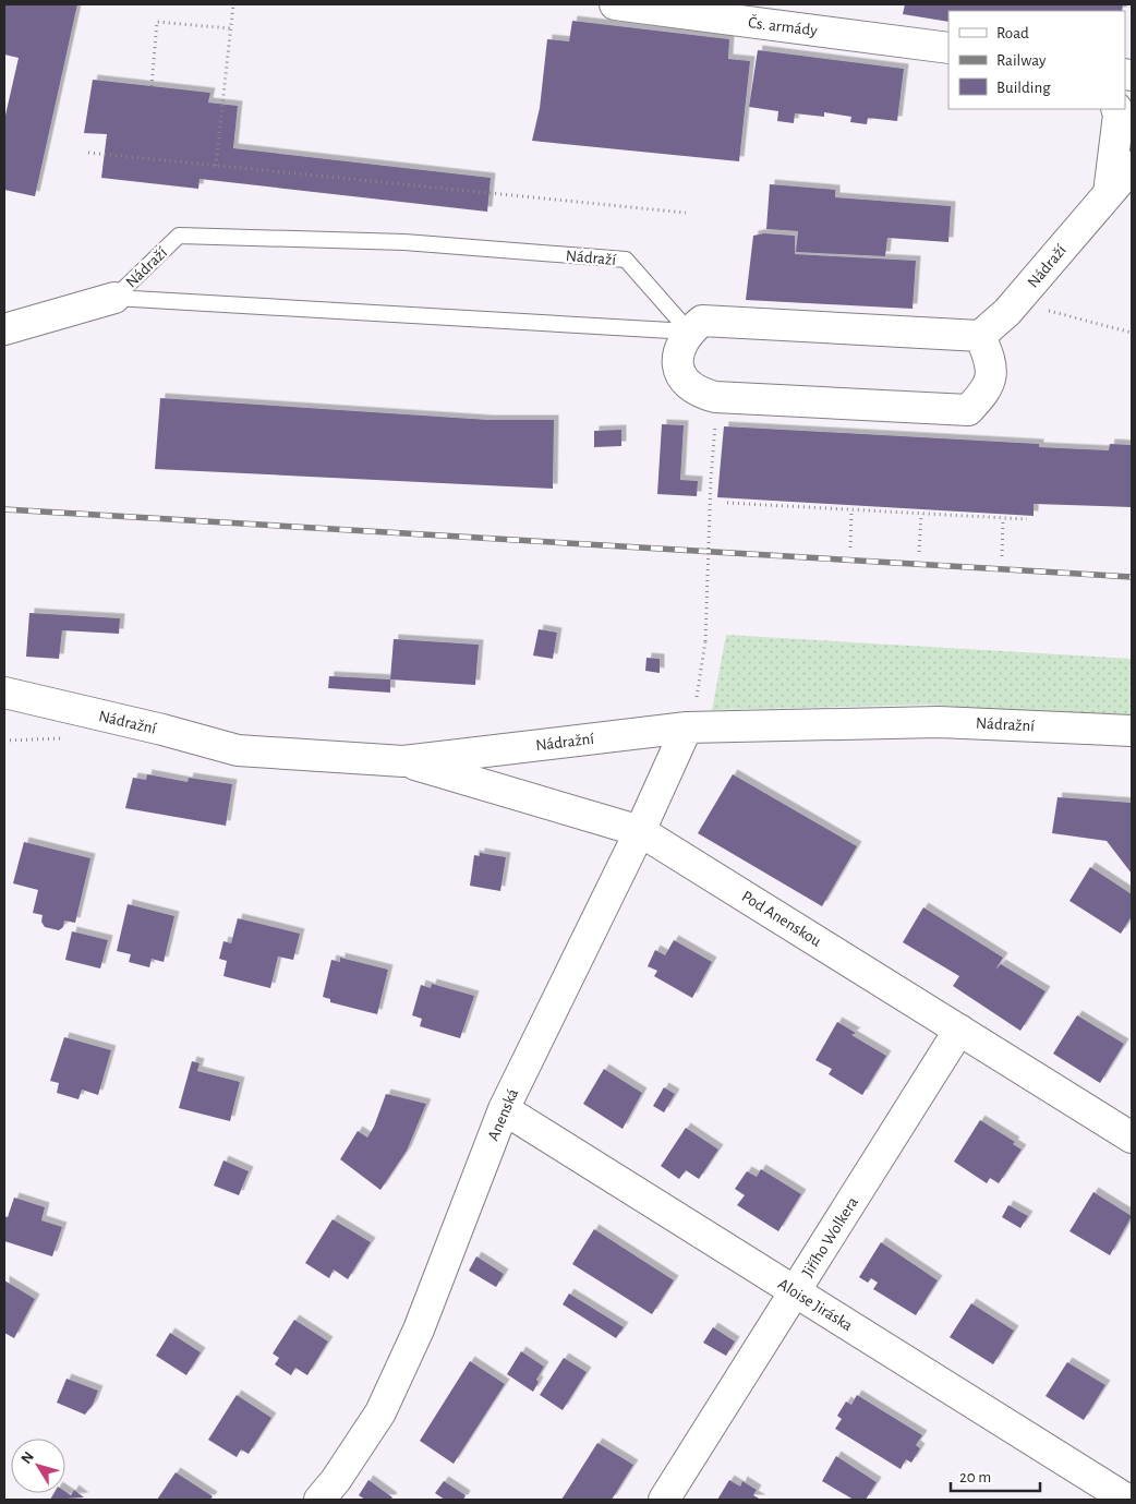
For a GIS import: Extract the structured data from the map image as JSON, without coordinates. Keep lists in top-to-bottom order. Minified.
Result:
{"streets":{"street":["Čs. armády","Nádraží","Nádražní","Pod Anenskou","Anenská","Jiřího Wolkera","Aloise Jiráska"]},"crossings":[["Nádražní","Pod Anenskou"],["Nádražní","Anenská"],["Pod Anenskou","Anenská"],["Pod Anenskou","Jiřího Wolkera"],["Anenská","Aloise Jiráska"],["Jiřího Wolkera","Aloise Jiráska"]],"legend":["Road","Railway","Building"],"scale_bar":"20 m","north":"top left"}
